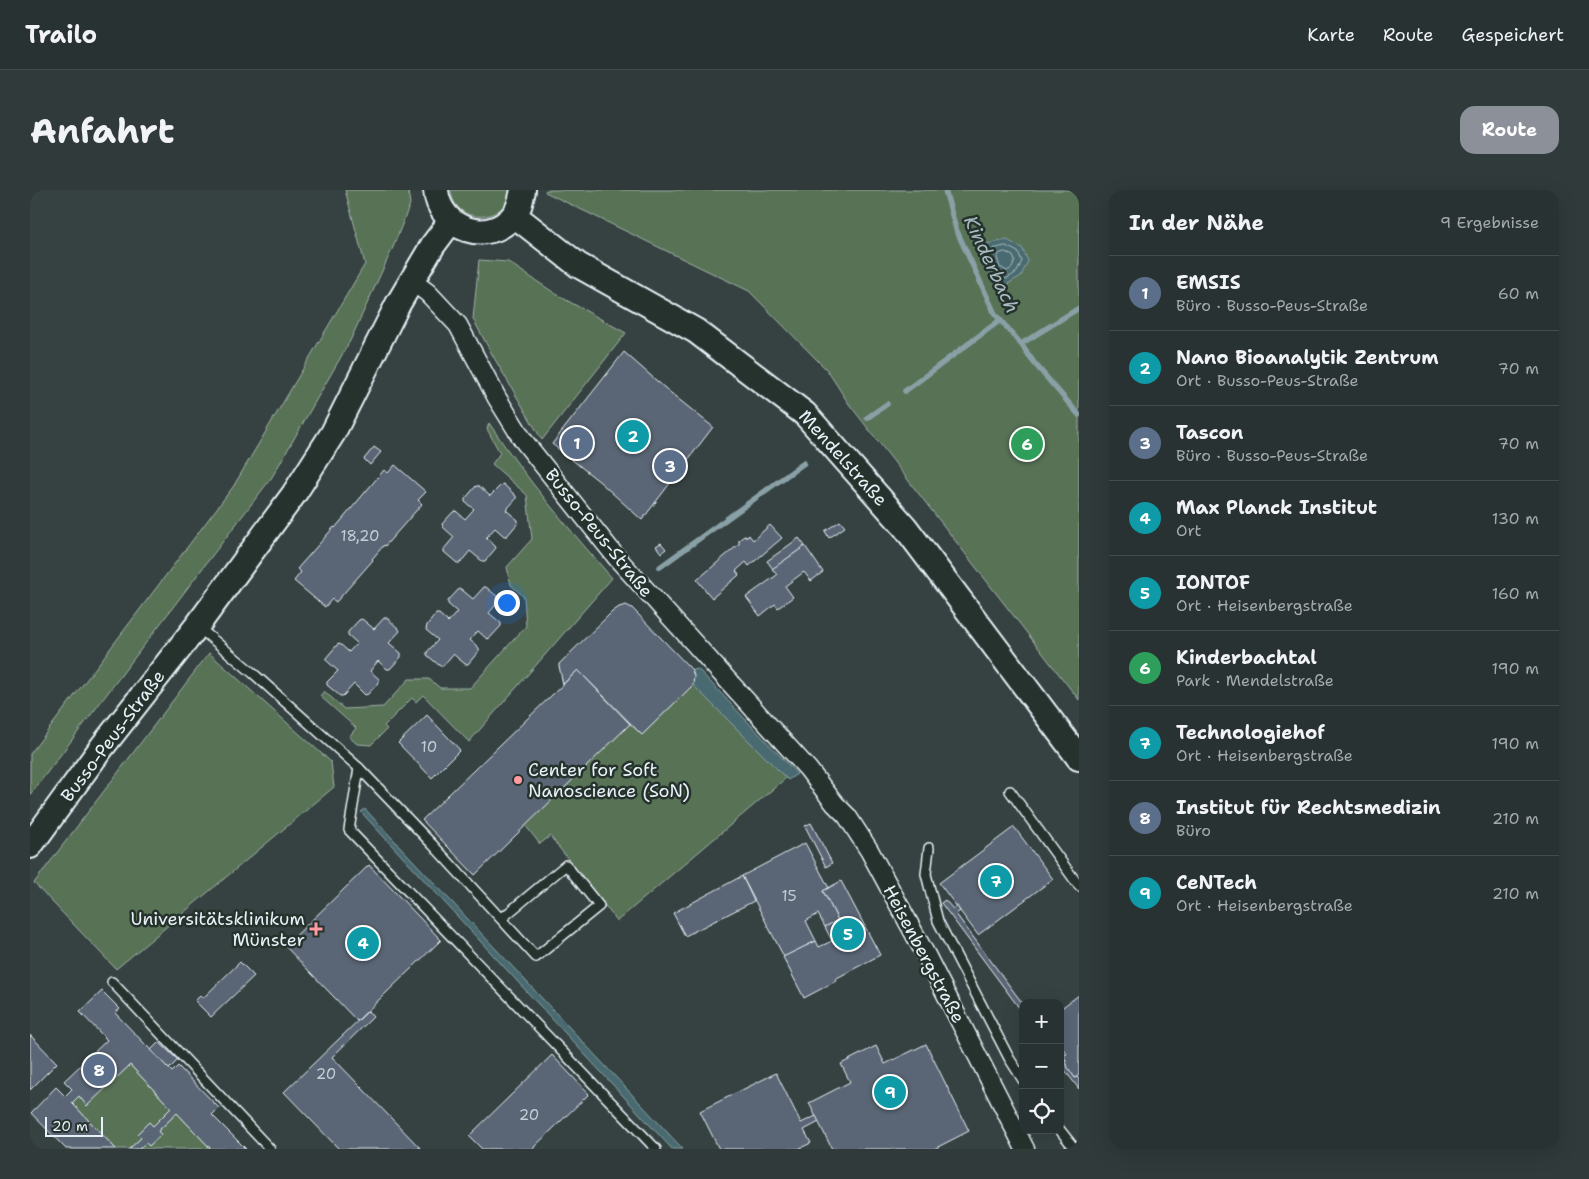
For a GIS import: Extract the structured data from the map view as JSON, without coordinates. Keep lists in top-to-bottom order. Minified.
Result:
{"streets":{"main road":["Mendelstraße","Busso-Peus-Straße"],"street":["Heisenbergstraße"]},"crossings":[["Busso-Peus-Straße","Heisenbergstraße"]],"water":["Kinderbach"],"places":{"other":["Center for Soft Nanoscience (SoN)"],"health":["Universitätsklinikum Münster"]},"house_numbers":["18,20","10","15","20","20"],"scale_bar":"20 m","page":{"header":"Trailo","nav":["Karte","Route","Gespeichert"],"buttons":"Route","title":"Anfahrt","heading":["In der Nähe","9 Ergebnisse"],"list":[{"mark":"1","name":"EMSIS","note":"Büro · Busso-Peus-Straße","value":"60 m"},{"mark":"2","name":"Nano Bioanalytik Zentrum","note":"Ort · Busso-Peus-Straße","value":"70 m"},{"mark":"3","name":"Tascon","note":"Büro · Busso-Peus-Straße","value":"70 m"},{"mark":"4","name":"Max Planck Institut","note":"Ort","value":"130 m"},{"mark":"5","name":"IONTOF","note":"Ort · Heisenbergstraße","value":"160 m"},{"mark":"6","name":"Kinderbachtal","note":"Park · Mendelstraße","value":"190 m"},{"mark":"7","name":"Technologiehof","note":"Ort · Heisenbergstraße","value":"190 m"},{"mark":"8","name":"Institut für Rechtsmedizin","note":"Büro","value":"210 m"},{"mark":"9","name":"CeNTech","note":"Ort · Heisenbergstraße","value":"210 m"}],"pins":["2","1","6","3","7","5","4","8","9"],"map_buttons":["+","−"],"scale":"20 m"}}
